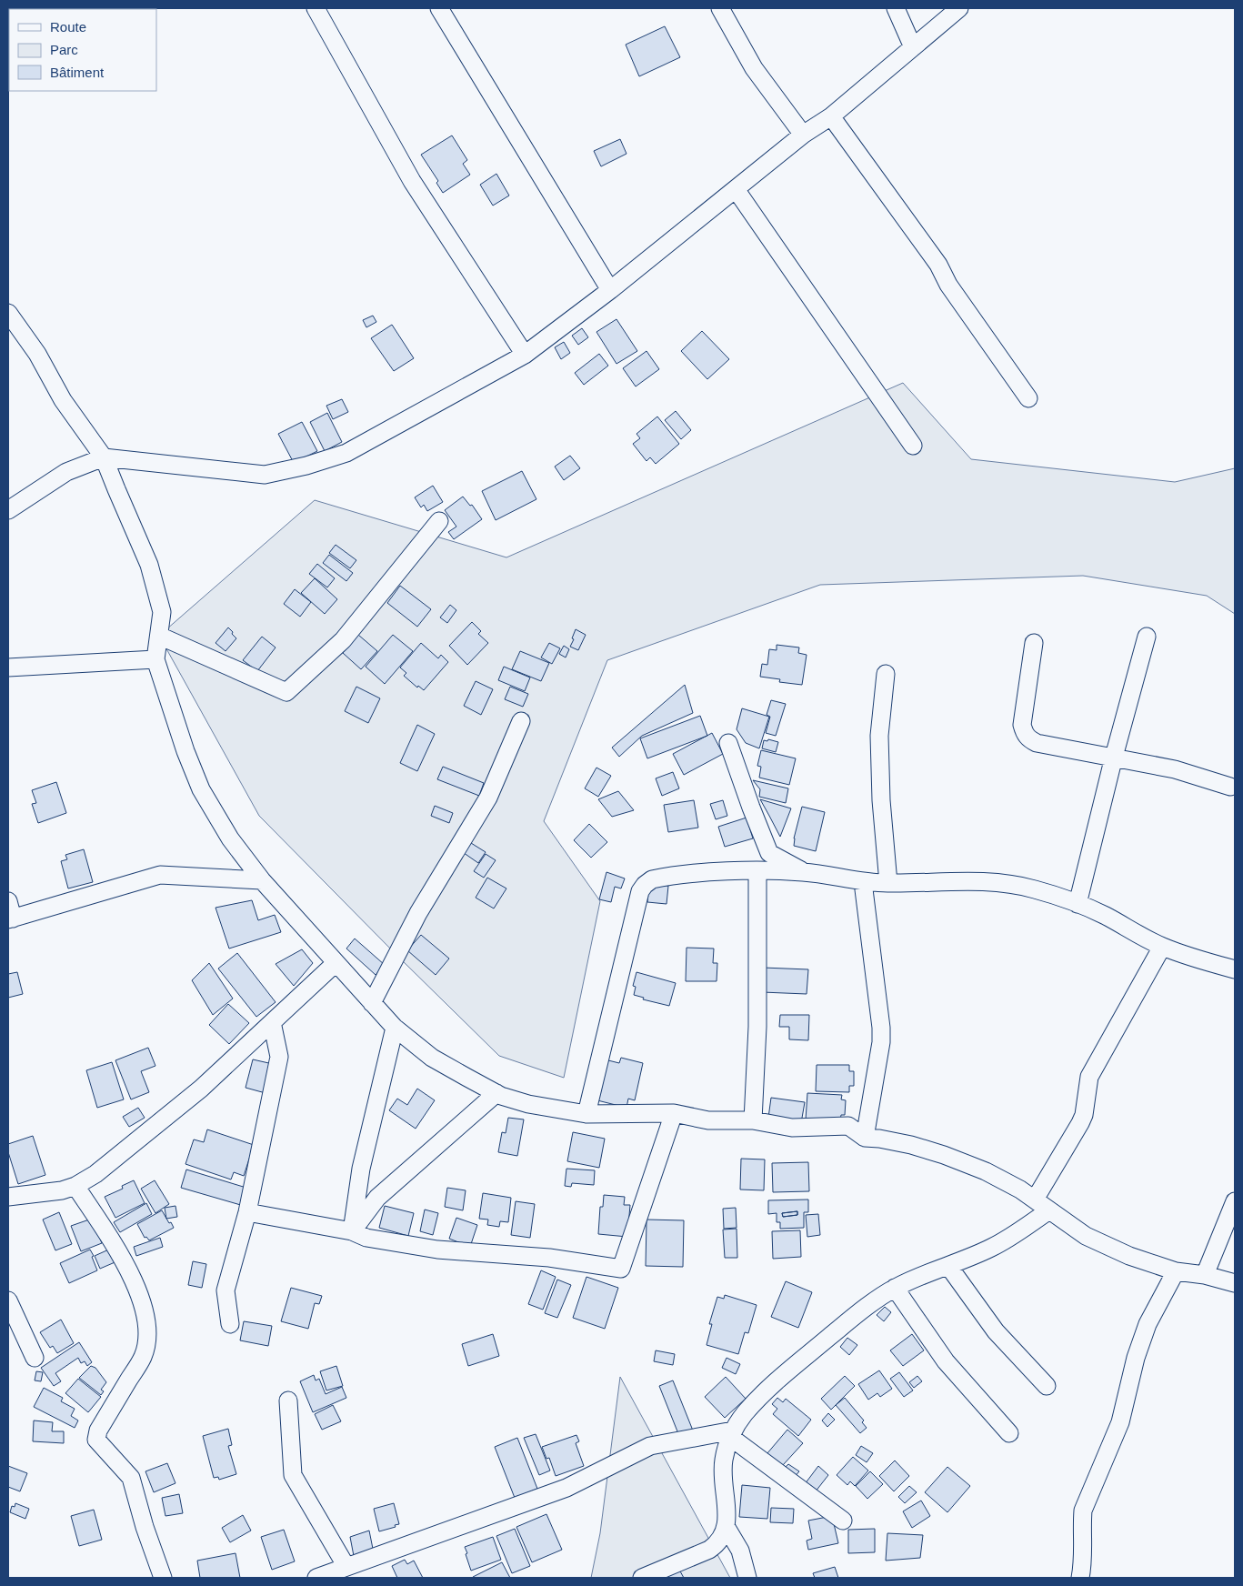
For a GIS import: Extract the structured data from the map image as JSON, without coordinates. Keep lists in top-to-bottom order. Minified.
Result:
{"legend":["Route","Parc","Bâtiment"]}
